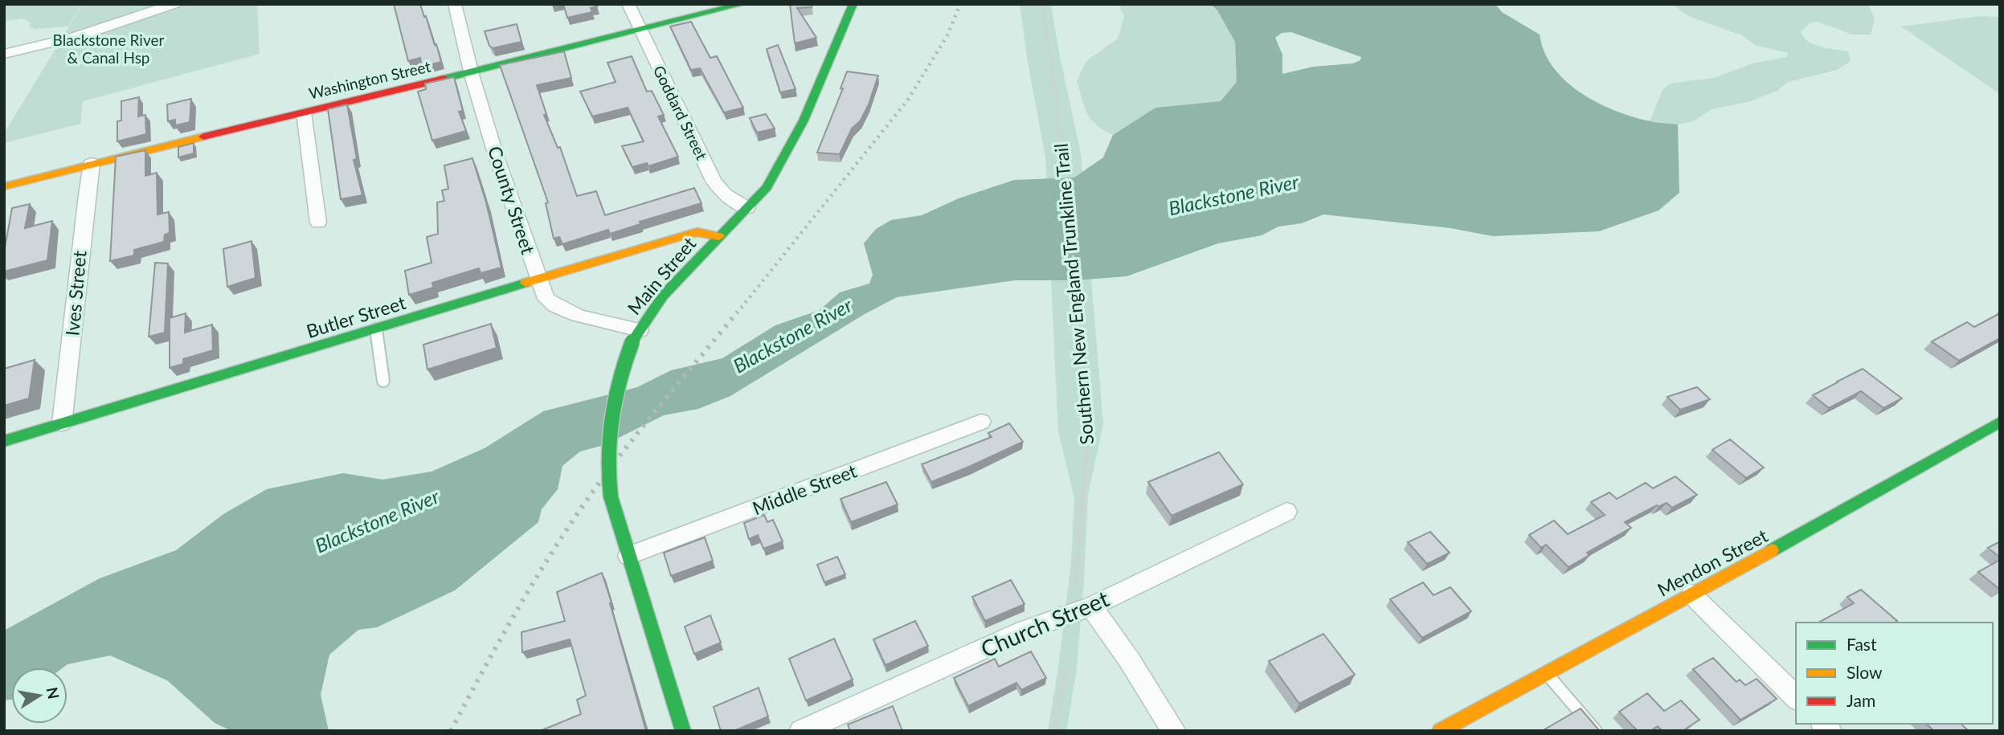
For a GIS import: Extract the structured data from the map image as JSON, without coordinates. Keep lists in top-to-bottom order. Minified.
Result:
{"streets":{"street":["Washington Street","Goddard Street","County Street","Main Street","Ives Street","Butler Street","Middle Street","Mendon Street","Church Street"],"path":["Southern New England Trunkline Trail"]},"crossings":[["Washington Street","Goddard Street"],["Washington Street","County Street"],["Washington Street","Ives Street"],["Goddard Street","Main Street"],["County Street","Main Street"],["County Street","Butler Street"],["Main Street","Butler Street"],["Main Street","Middle Street"],["Ives Street","Butler Street"]],"water":["Blackstone River"],"parks":["Blackstone River & Canal Hsp"],"legend":["Fast","Slow","Jam"],"north":"right"}
